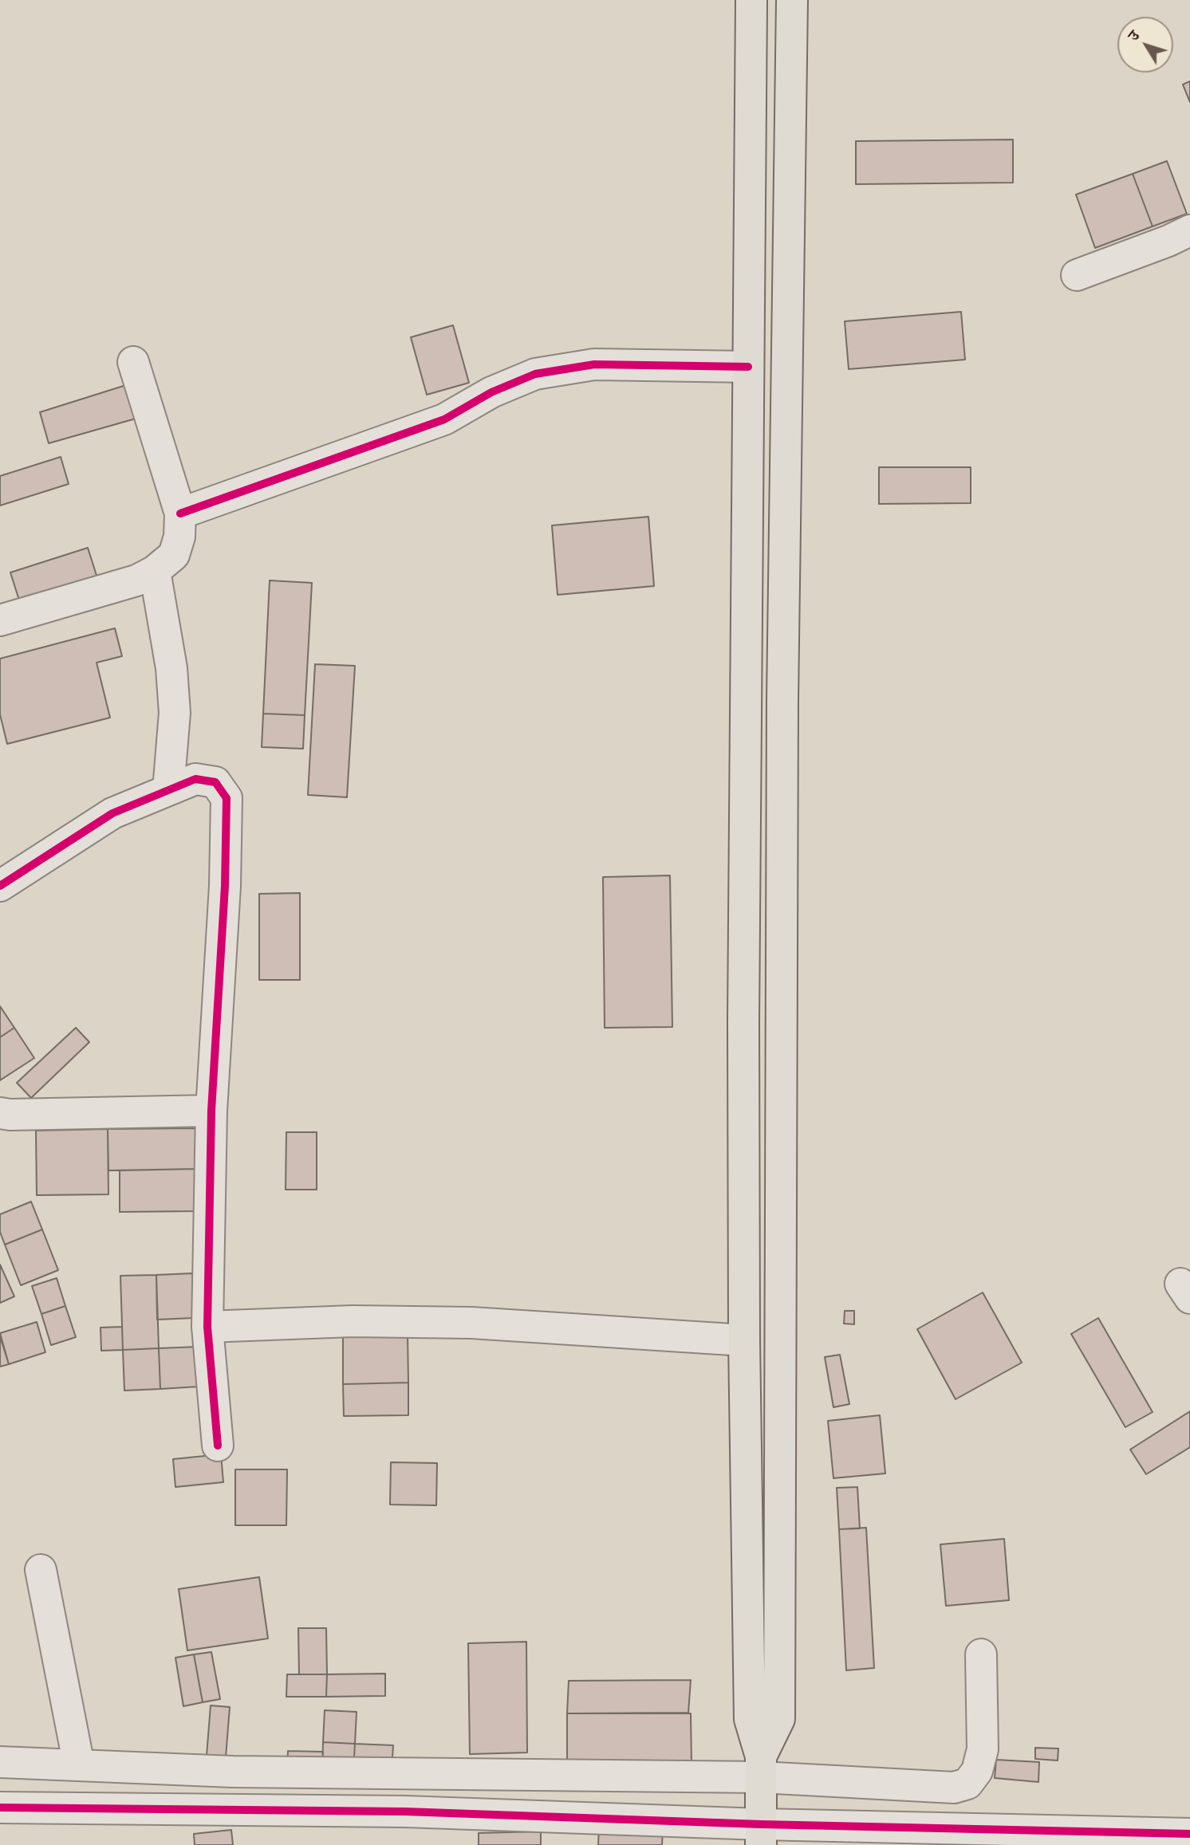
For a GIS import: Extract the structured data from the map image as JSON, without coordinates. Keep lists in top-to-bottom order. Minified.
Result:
{"north":"top left"}
